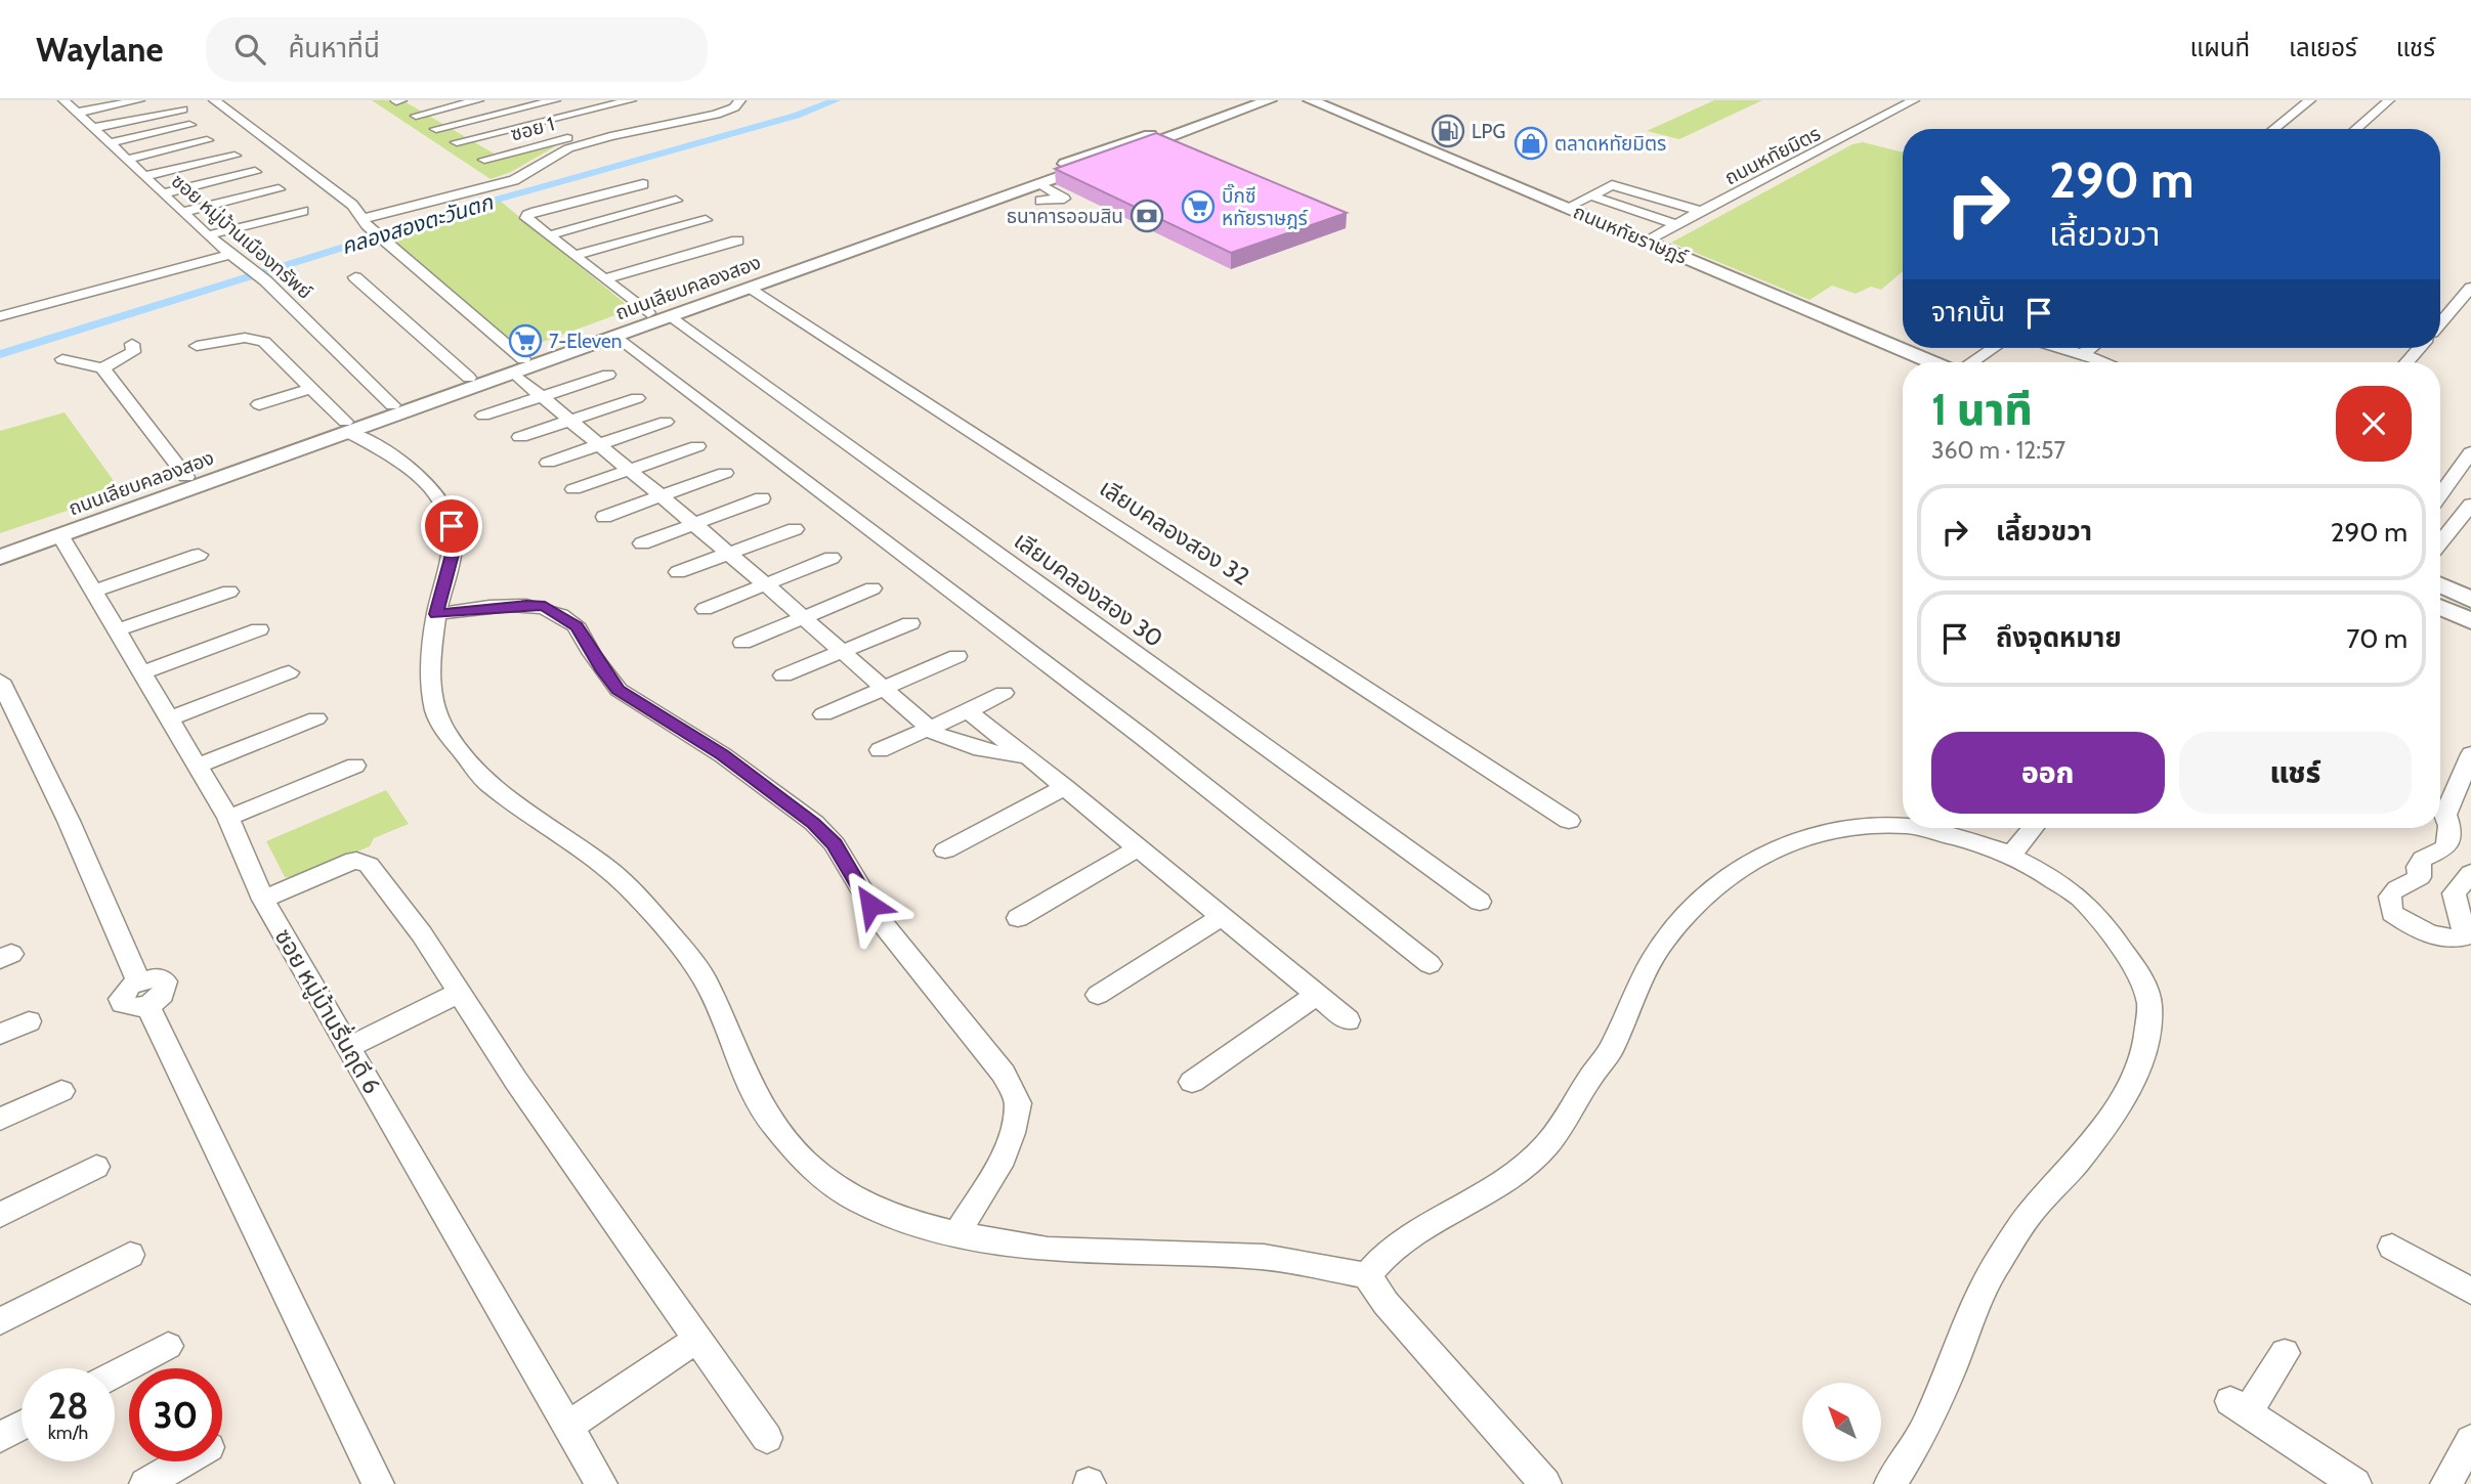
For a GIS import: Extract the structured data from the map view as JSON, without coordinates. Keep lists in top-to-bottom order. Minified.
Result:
{"streets":{"main road":["ถนนหทัยราษฎร์","ถนนเลียบคลองสอง"],"street":["ซอย 1","ถนนหทัยมิตร","ซอย หมู่บ้านเมืองทรัพย์","เลียบคลองสอง 32","เลียบคลองสอง 30","ซอย หมู่บ้านรื่นฤดี 6"]},"crossings":[["ถนนหทัยมิตร","ถนนหทัยราษฎร์"],["ถนนหทัยราษฎร์","ถนนเลียบคลองสอง"],["ซอย หมู่บ้านเมืองทรัพย์","ถนนเลียบคลองสอง"],["ถนนเลียบคลองสอง","เลียบคลองสอง 32"],["ถนนเลียบคลองสอง","เลียบคลองสอง 30"],["ถนนเลียบคลองสอง","ซอย หมู่บ้านรื่นฤดี 6"]],"water":["คลองสองตะวันตก"],"places":{"fuel station":["LPG"],"shop":["ตลาดหทัยมิตร"],"supermarket":["บิ๊กซี หทัยราษฎร์","7-Eleven"],"bank":["ธนาคารออมสิน"]},"north":"top left","page":{"header":"Waylane","search":"ค้นหาที่นี่","nav":["แผนที่","เลเยอร์","แชร์"],"turn":["290 m","เลี้ยวขวา"],"then":"จากนั้น","heading":["1 นาที","360 m · 12:57"],"list":[{"name":"เลี้ยวขวา","value":"290 m"},{"name":"ถึงจุดหมาย","value":"70 m"}],"buttons":["ออก","แชร์"],"speed":"28 km/h","limit":"30"}}
